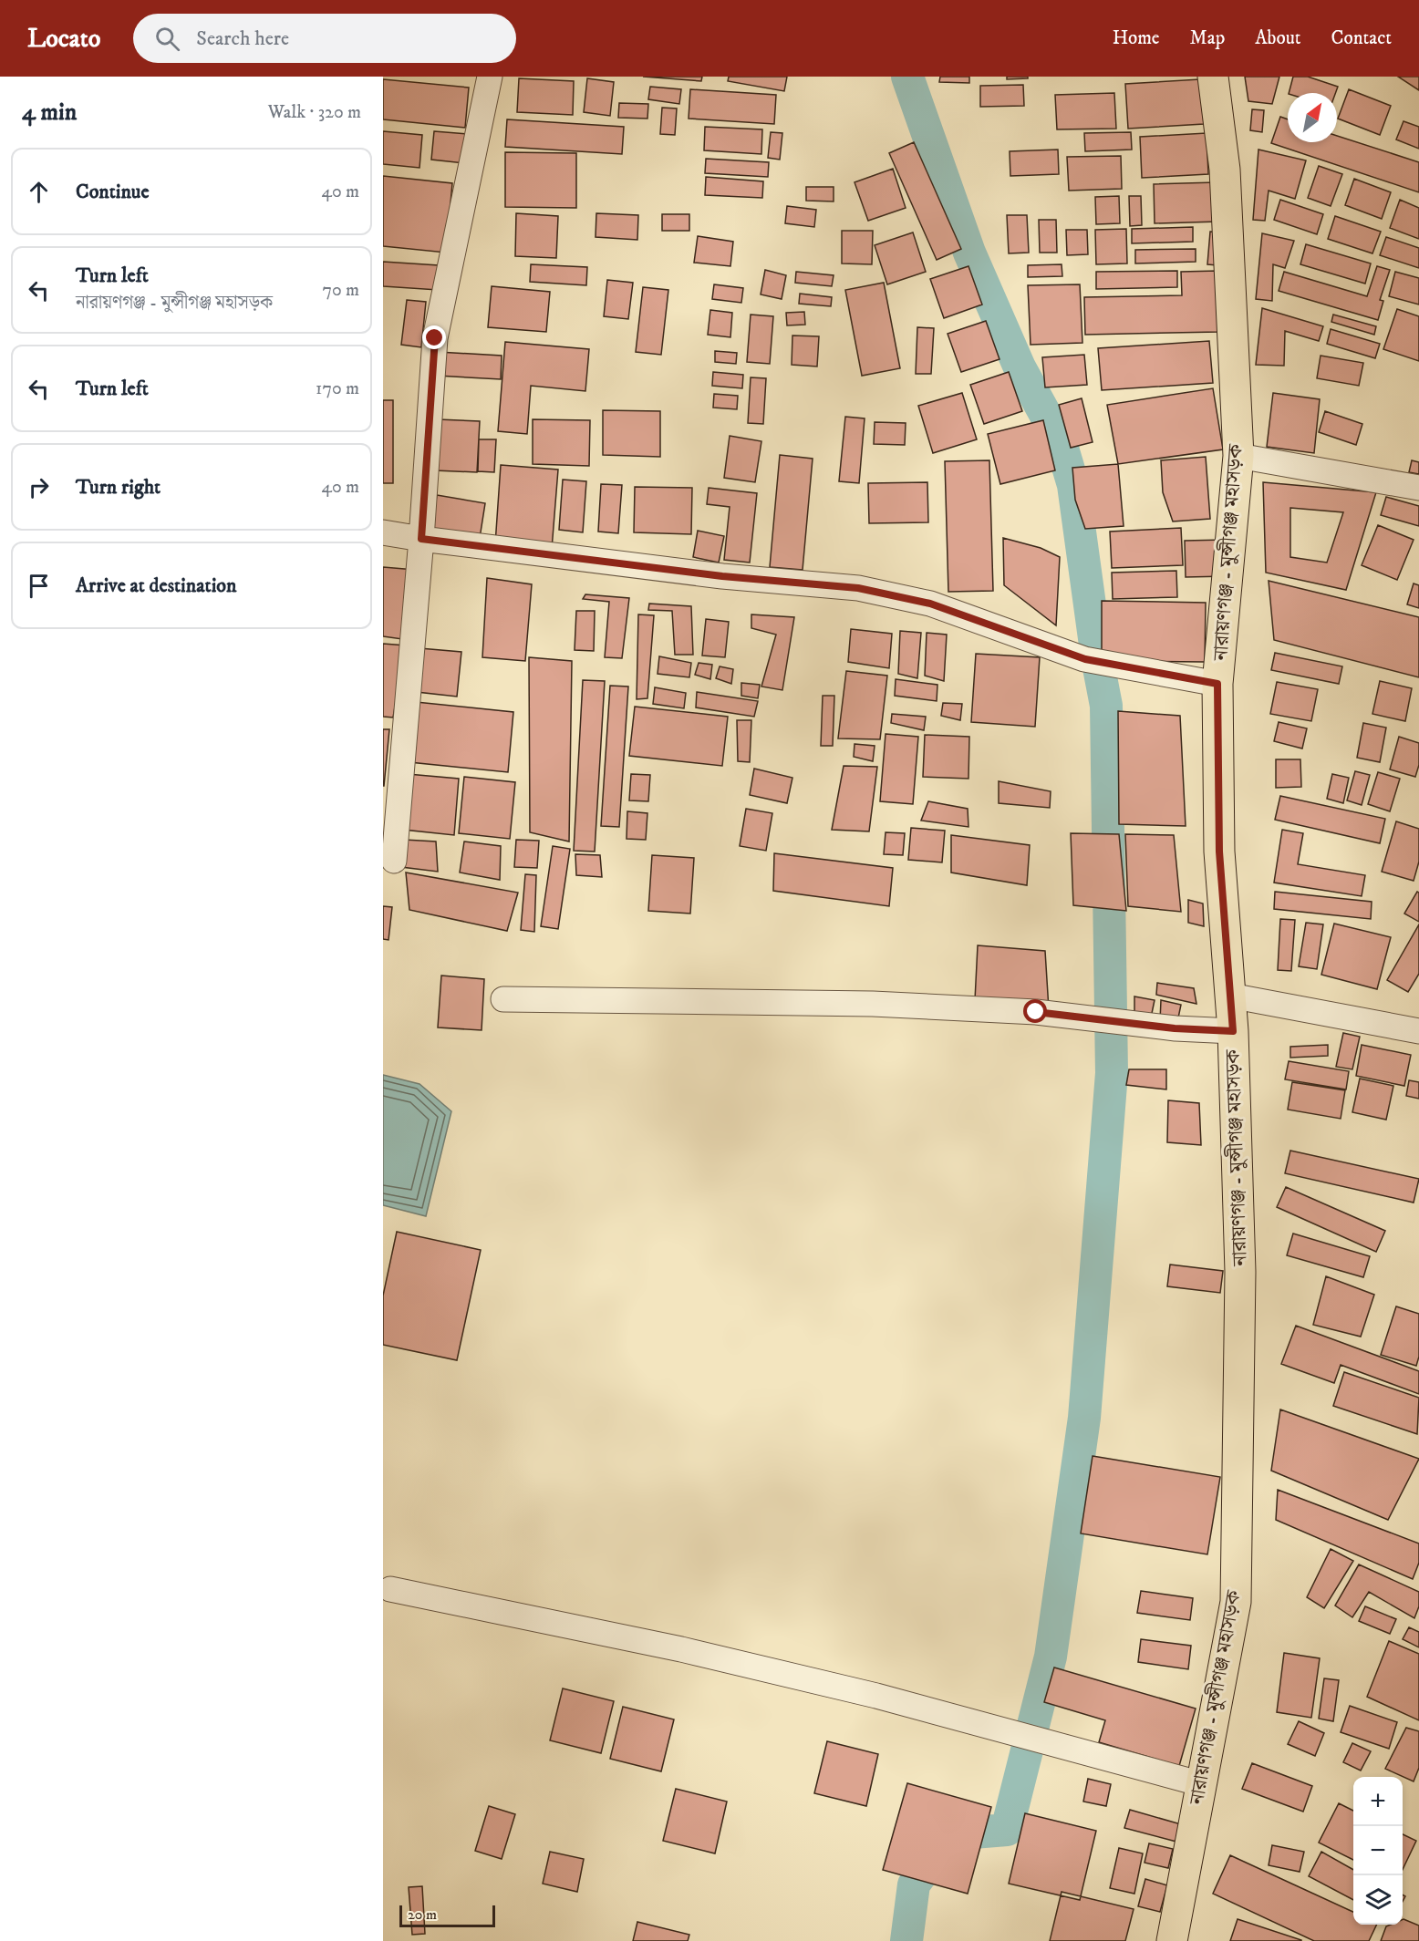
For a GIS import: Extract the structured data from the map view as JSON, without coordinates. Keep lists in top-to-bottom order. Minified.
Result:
{"streets":{"main road":["নারায়ণগঞ্জ - মুন্সীগঞ্জ মহাসড়ক"]},"scale_bar":"20 m","north":"top right","page":{"header":"Locato","search":"Search here","nav":["Home","Map","About","Contact"],"heading":["4 min","Walk · 320 m"],"list":[["Continue","40 m"],["Turn left","নারায়ণগঞ্জ - মুন্সীগঞ্জ মহাসড়ক","70 m"],["Turn left","170 m"],["Turn right","40 m"],"Arrive at destination"],"map_buttons":["+","−"],"scale":"20 m"}}
